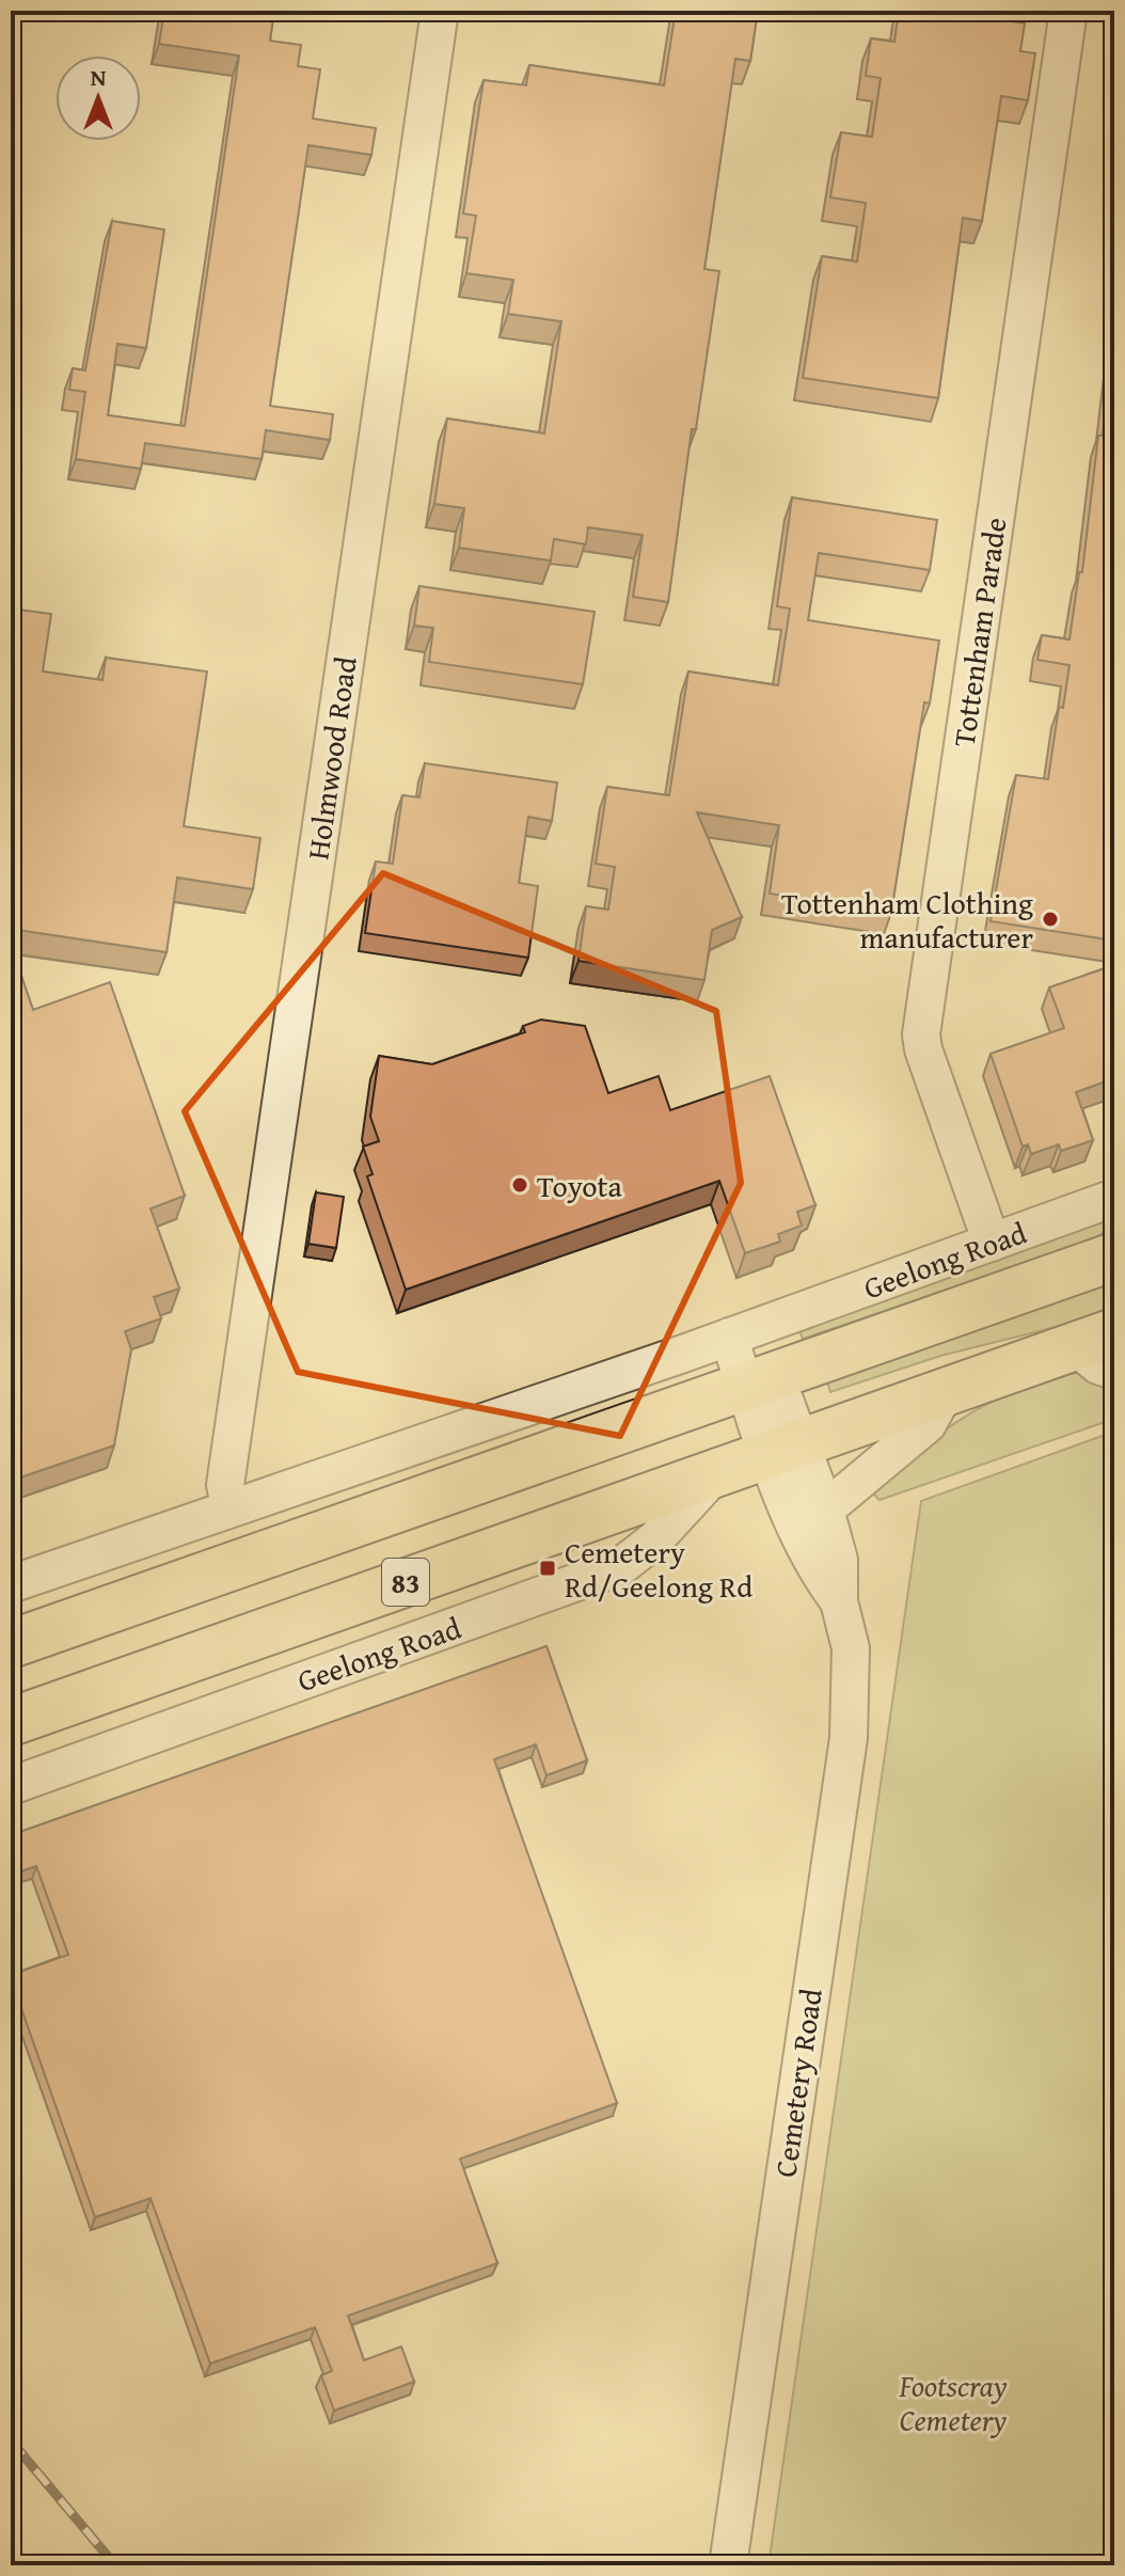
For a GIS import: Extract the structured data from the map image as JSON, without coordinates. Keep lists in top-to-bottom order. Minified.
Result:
{"streets":{"highway":["Geelong Road","83"],"street":["Tottenham Parade","Holmwood Road","Cemetery Road"]},"crossings":[["Tottenham Parade","Geelong Road"],["Holmwood Road","Geelong Road"],["Geelong Road","Cemetery Road"]],"parks":["Footscray Cemetery"],"places":{"other":["Tottenham Clothing manufacturer","Toyota"],"transit":["Cemetery Rd/Geelong Rd"]},"north":"top"}
